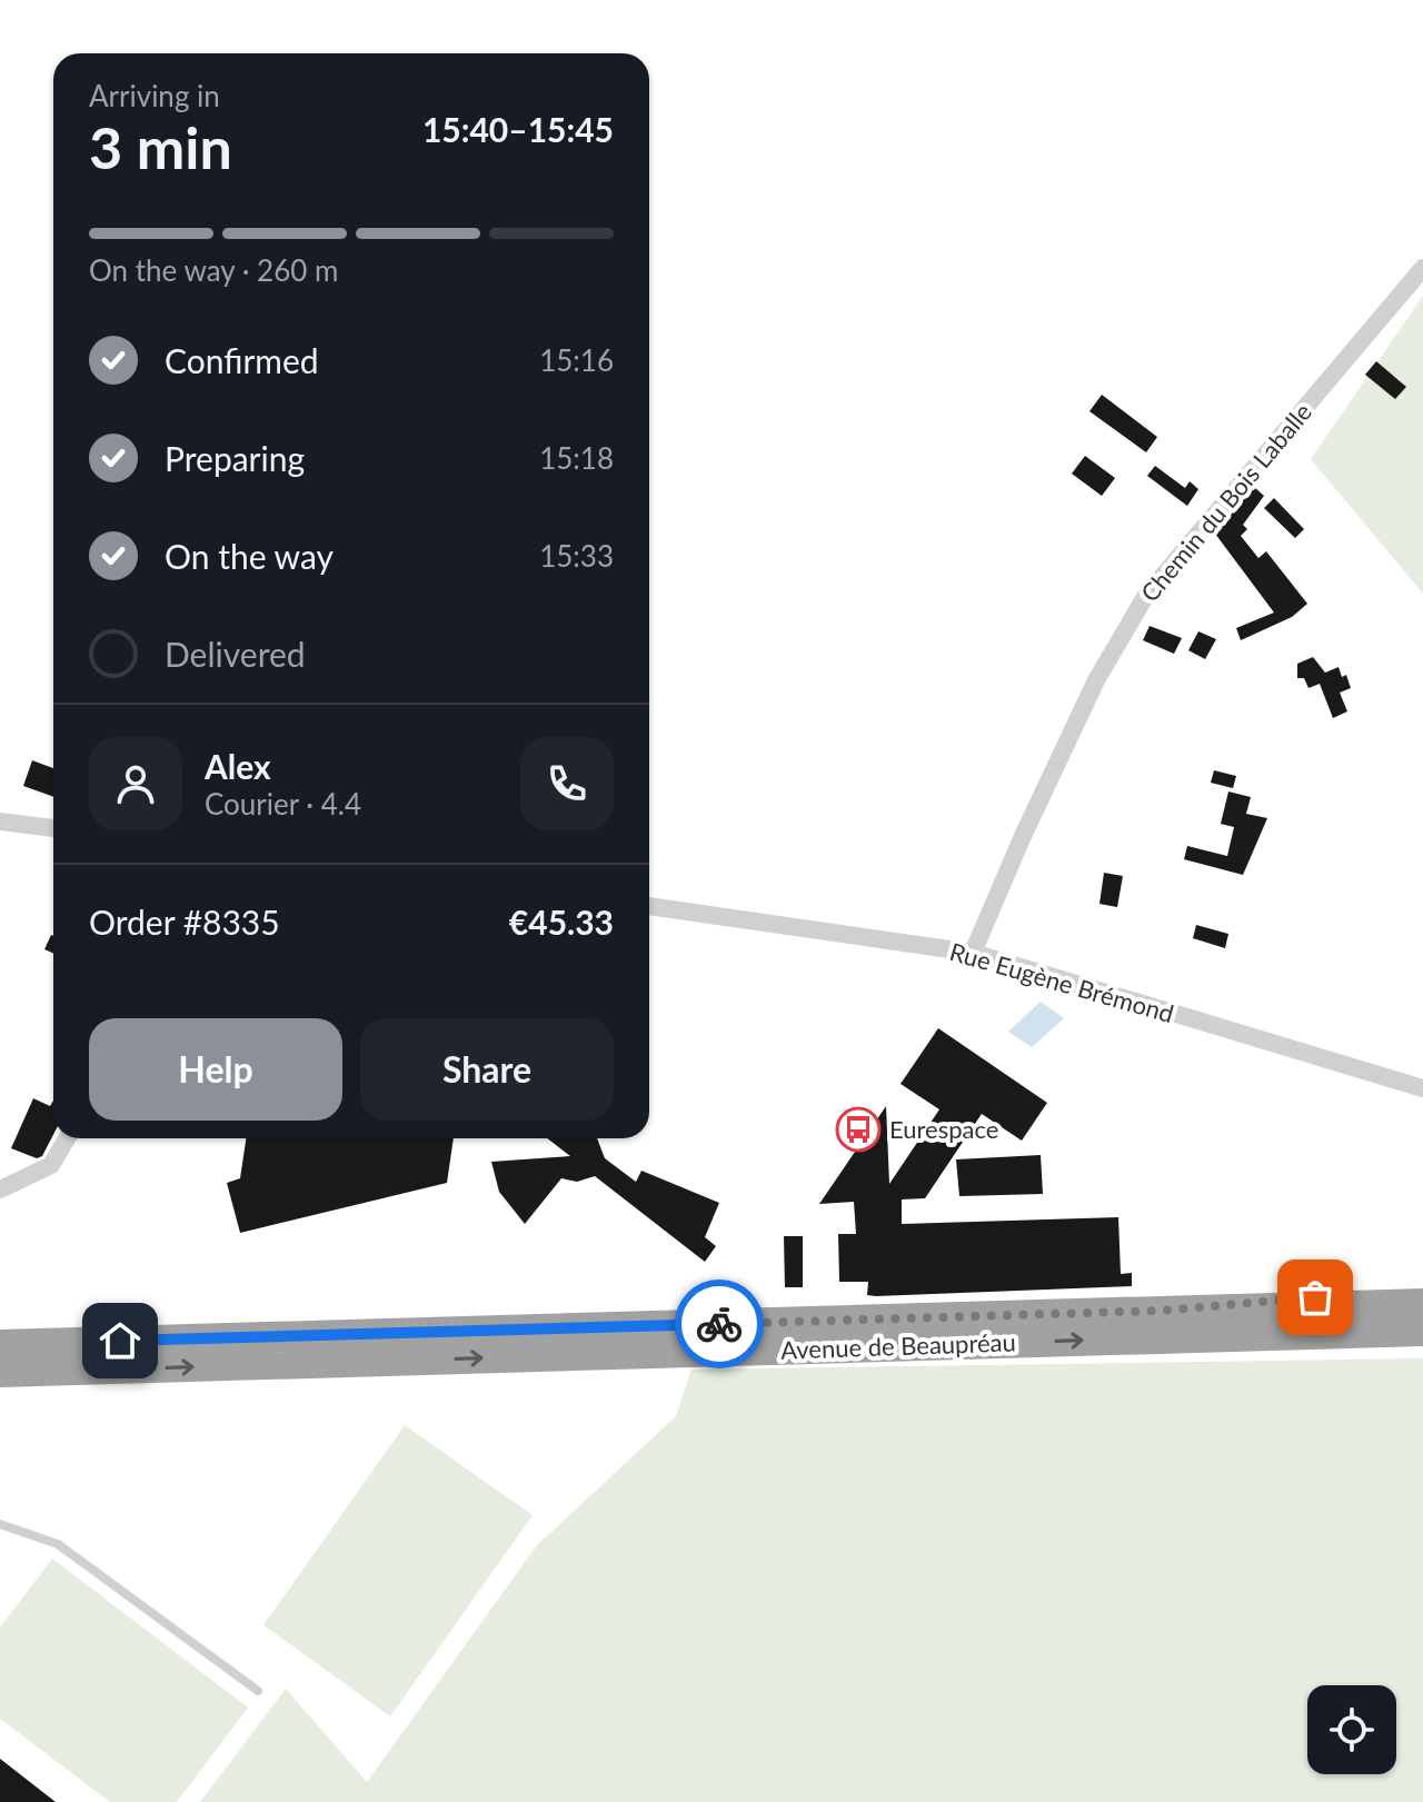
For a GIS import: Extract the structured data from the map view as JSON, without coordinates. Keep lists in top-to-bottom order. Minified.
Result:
{"streets":{"highway":["Avenue de Beaupréau"],"street":["Chemin du Bois Laballe","Rue Eugène Brémond"]},"crossings":[["Chemin du Bois Laballe","Rue Eugène Brémond"]],"places":{"bus stop":["Eurespace"]},"page":{"heading":["3 min","Arriving in","15:40–15:45"],"panel":["Alex","Courier · 4.4","Order #8335","€45.33"],"bar":"On the way · 260 m","list":[["Confirmed","15:16"],["Preparing","15:18"],["On the way","15:33"],"Delivered"],"buttons":["Help","Share"]}}
